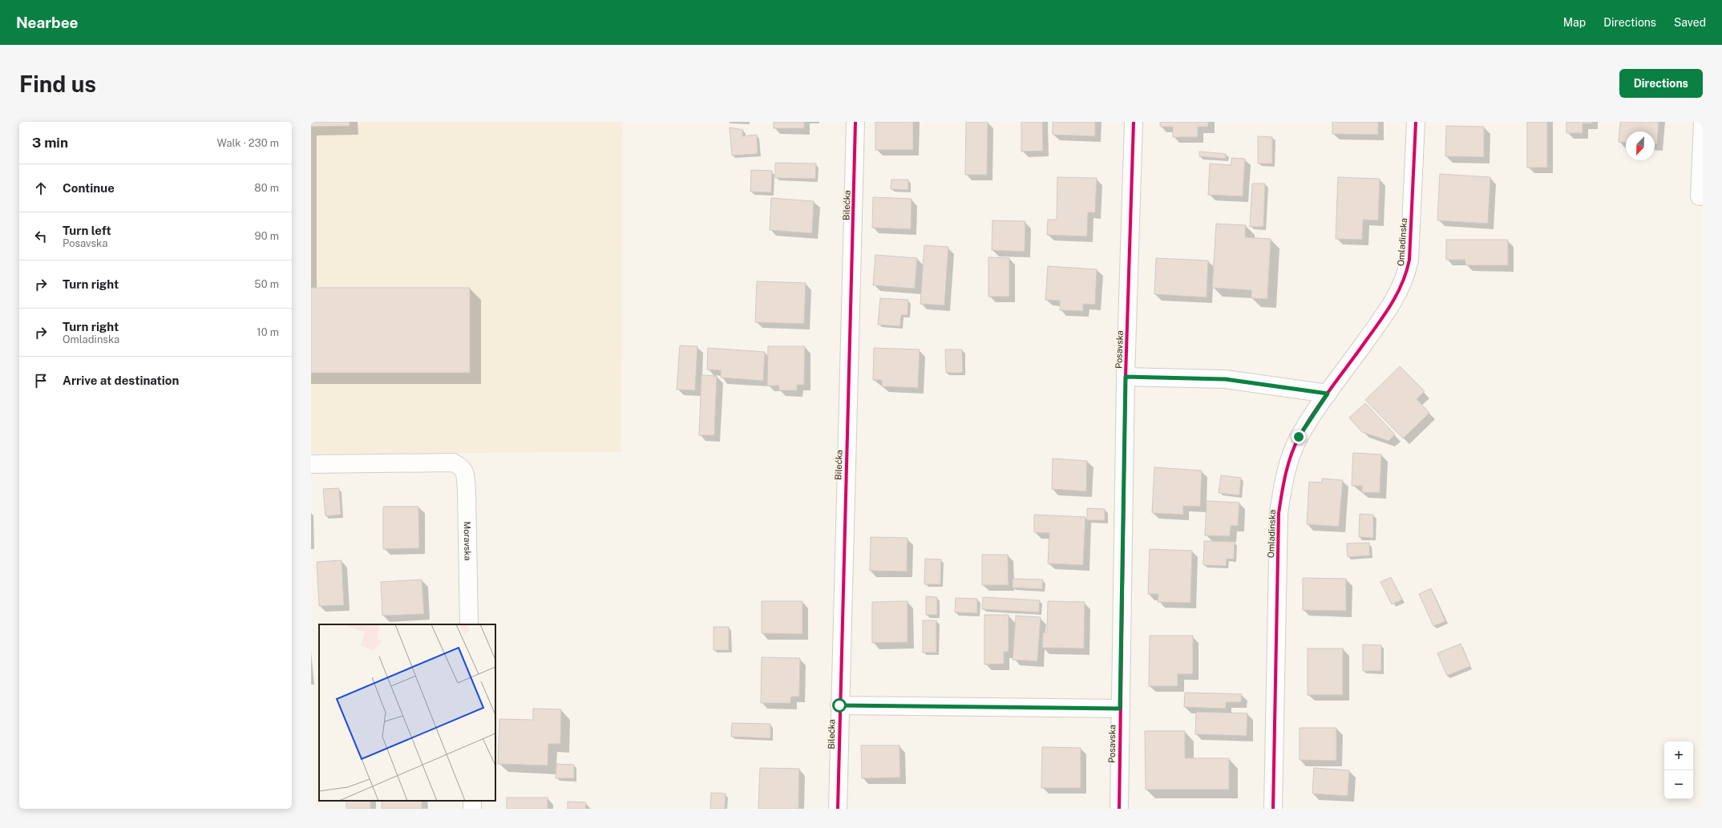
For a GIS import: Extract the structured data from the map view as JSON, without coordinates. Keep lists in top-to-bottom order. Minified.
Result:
{"streets":{"street":["Bilećka","Omladinska","Posavska","Moravska"]},"north":"bottom left","page":{"header":"Nearbee","nav":["Map","Directions","Saved"],"buttons":"Directions","title":"Find us","heading":["3 min","Walk · 230 m"],"list":[["Continue","80 m"],["Turn left","Posavska","90 m"],["Turn right","50 m"],["Turn right","Omladinska","10 m"],"Arrive at destination"],"map_buttons":["+","−"]}}
